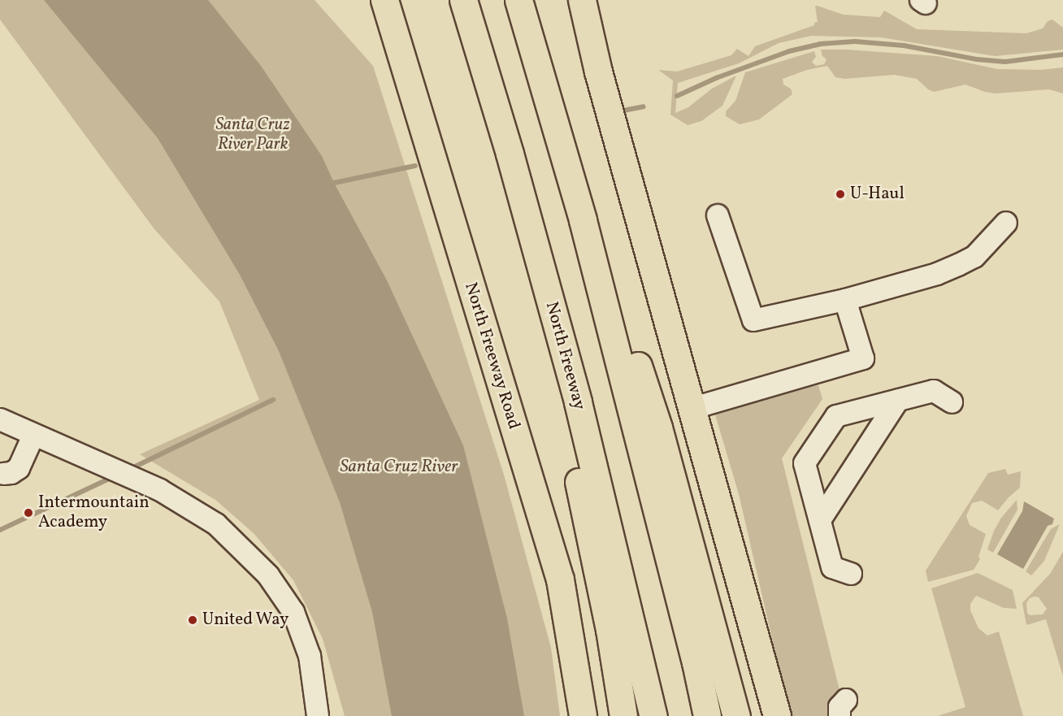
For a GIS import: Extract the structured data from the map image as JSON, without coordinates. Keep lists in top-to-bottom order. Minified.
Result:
{"streets":{"main road":["North Freeway Road","North Freeway"]},"water":["Santa Cruz River"],"parks":["Santa Cruz River Park"],"places":["U-Haul","Intermountain Academy","United Way"]}
